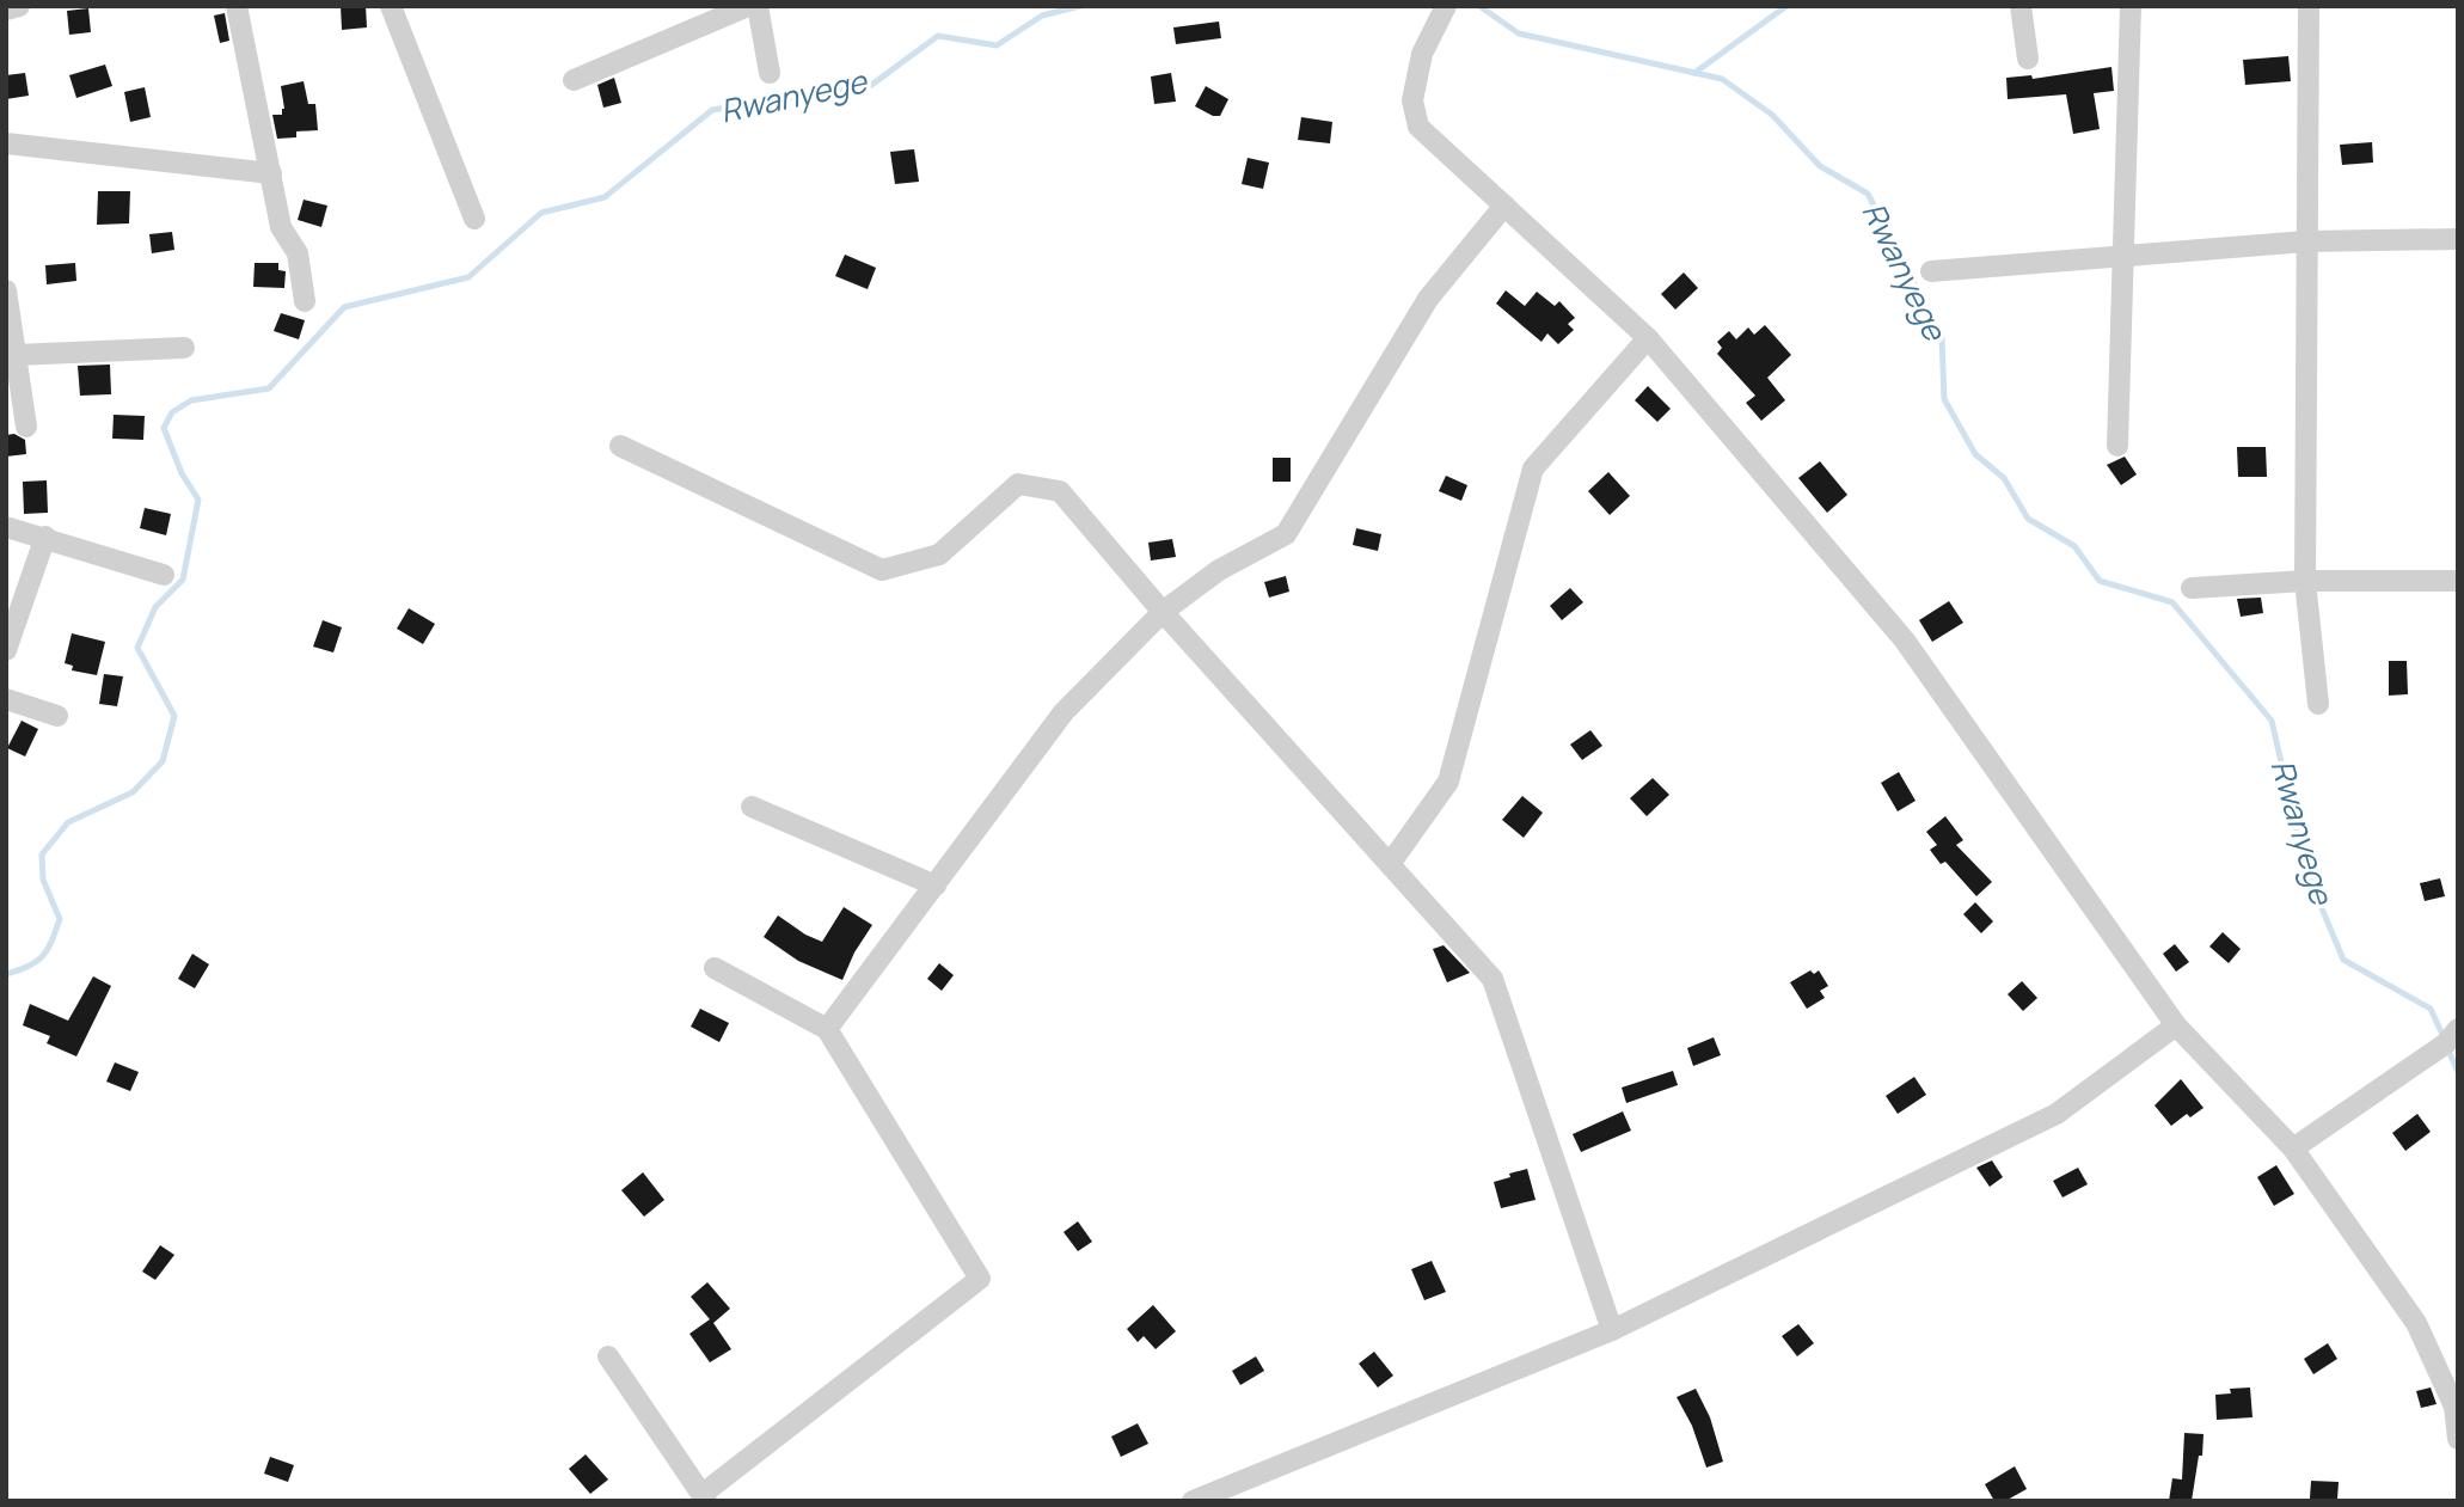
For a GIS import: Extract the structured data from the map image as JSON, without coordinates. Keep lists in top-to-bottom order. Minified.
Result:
{"water":["Rwanyege"]}
